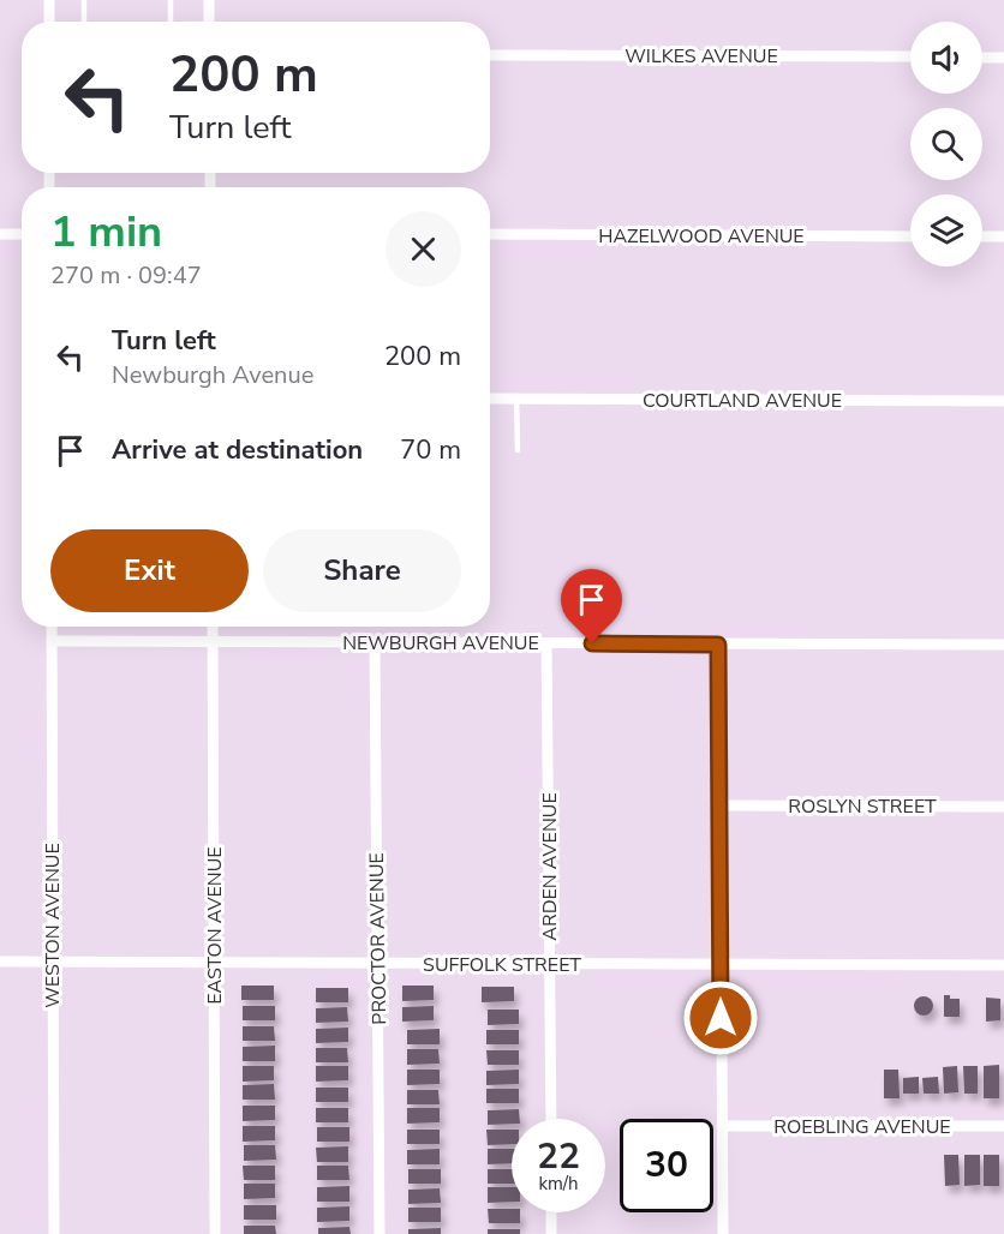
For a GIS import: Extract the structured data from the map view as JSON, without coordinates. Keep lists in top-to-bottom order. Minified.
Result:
{"streets":{"street":["WILKES AVENUE","HAZELWOOD AVENUE","COURTLAND AVENUE","NEWBURGH AVENUE","ROSLYN STREET","ARDEN AVENUE","WESTON AVENUE","EASTON AVENUE","PROCTOR AVENUE","SUFFOLK STREET","ROEBLING AVENUE"]},"crossings":[["NEWBURGH AVENUE","ARDEN AVENUE"],["NEWBURGH AVENUE","WESTON AVENUE"],["NEWBURGH AVENUE","EASTON AVENUE"],["NEWBURGH AVENUE","PROCTOR AVENUE"],["ARDEN AVENUE","SUFFOLK STREET"],["WESTON AVENUE","SUFFOLK STREET"],["EASTON AVENUE","SUFFOLK STREET"],["PROCTOR AVENUE","SUFFOLK STREET"]],"page":{"turn":["200 m","Turn left"],"heading":["1 min","270 m · 09:47"],"list":[{"name":"Turn left","note":"Newburgh Avenue","value":"200 m"},{"name":"Arrive at destination","value":"70 m"}],"buttons":["Exit","Share"],"speed":"22 km/h","limit":"30"}}
